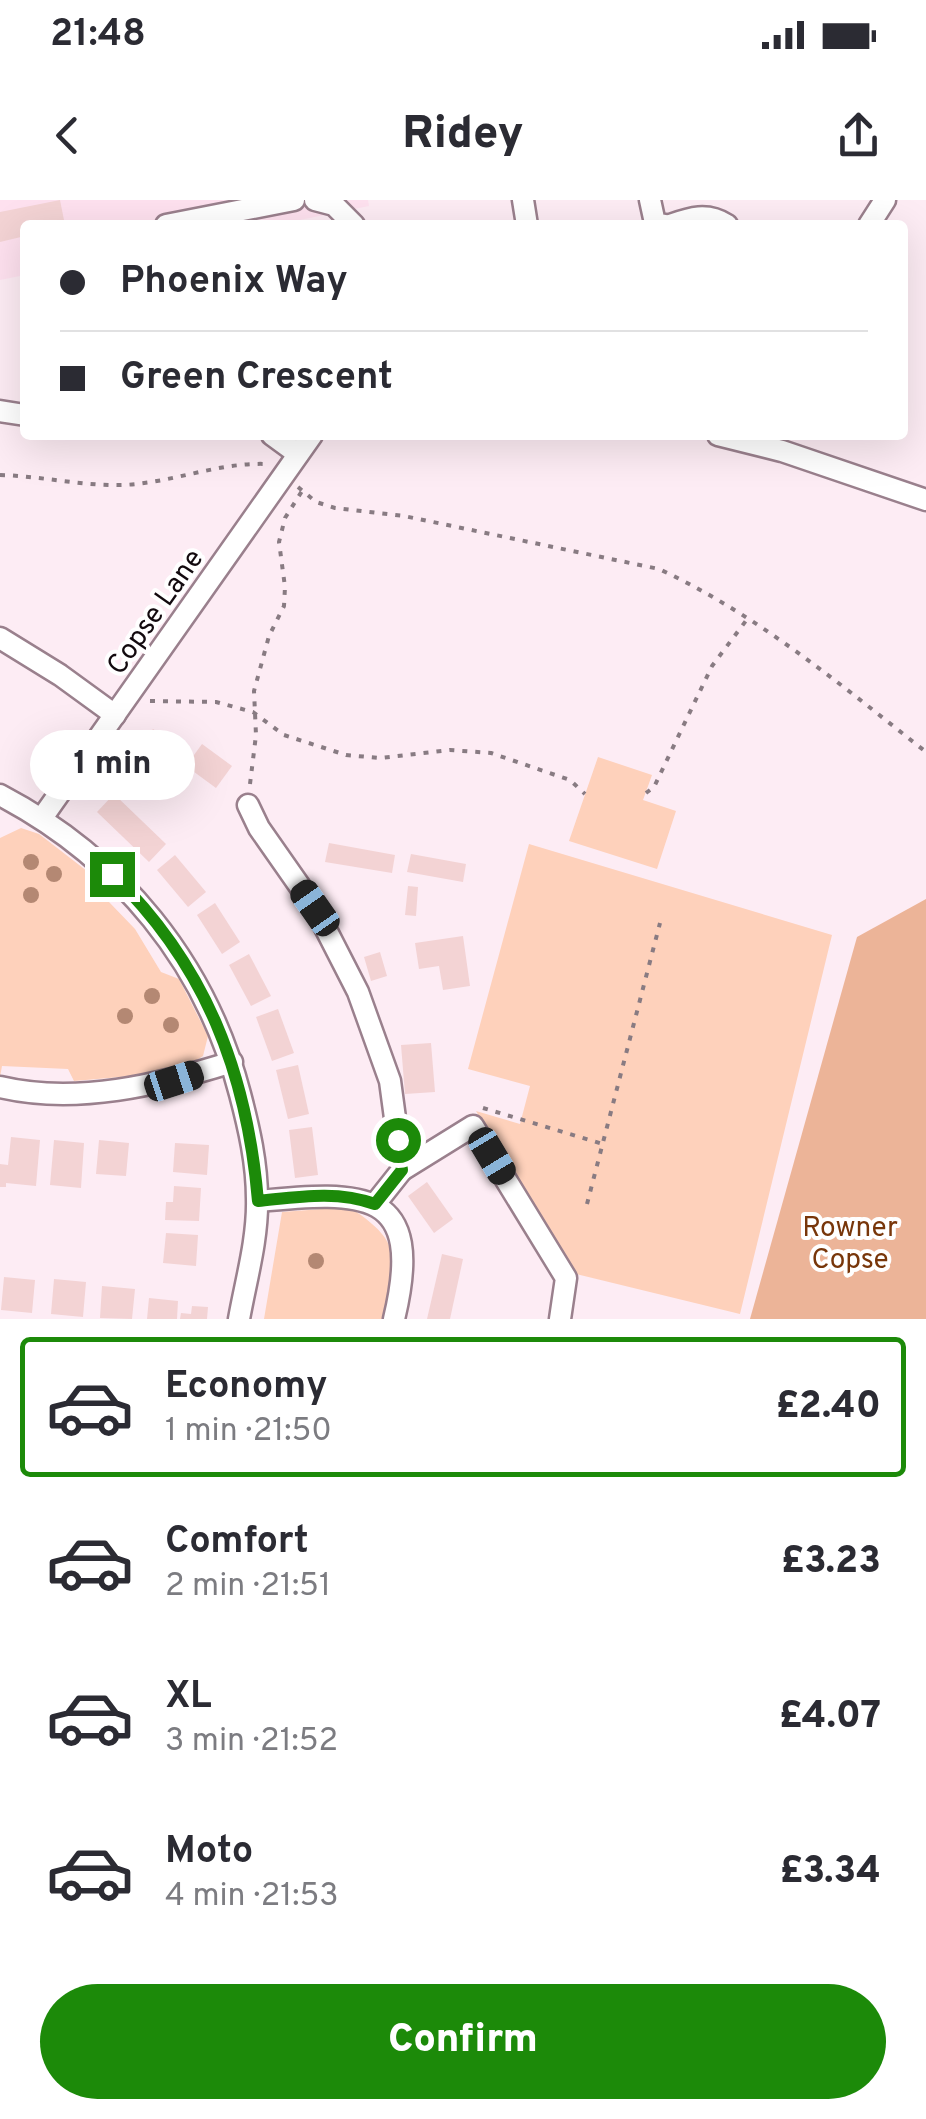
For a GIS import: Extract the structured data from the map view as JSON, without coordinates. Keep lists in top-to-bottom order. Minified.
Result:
{"streets":{"street":["Copse Lane"]},"parks":["Rowner Copse"],"page":{"status":"21:48","header":"Ridey","banner":["Phoenix Way","Green Crescent"],"bubble":"1 min","list":[{"name":"Economy","note":"1 min · 21:50","value":"£2.40"},{"name":"Comfort","note":"2 min · 21:51","value":"£3.23"},{"name":"XL","note":"3 min · 21:52","value":"£4.07"},{"name":"Moto","note":"4 min · 21:53","value":"£3.34"}],"buttons":"Confirm"}}
